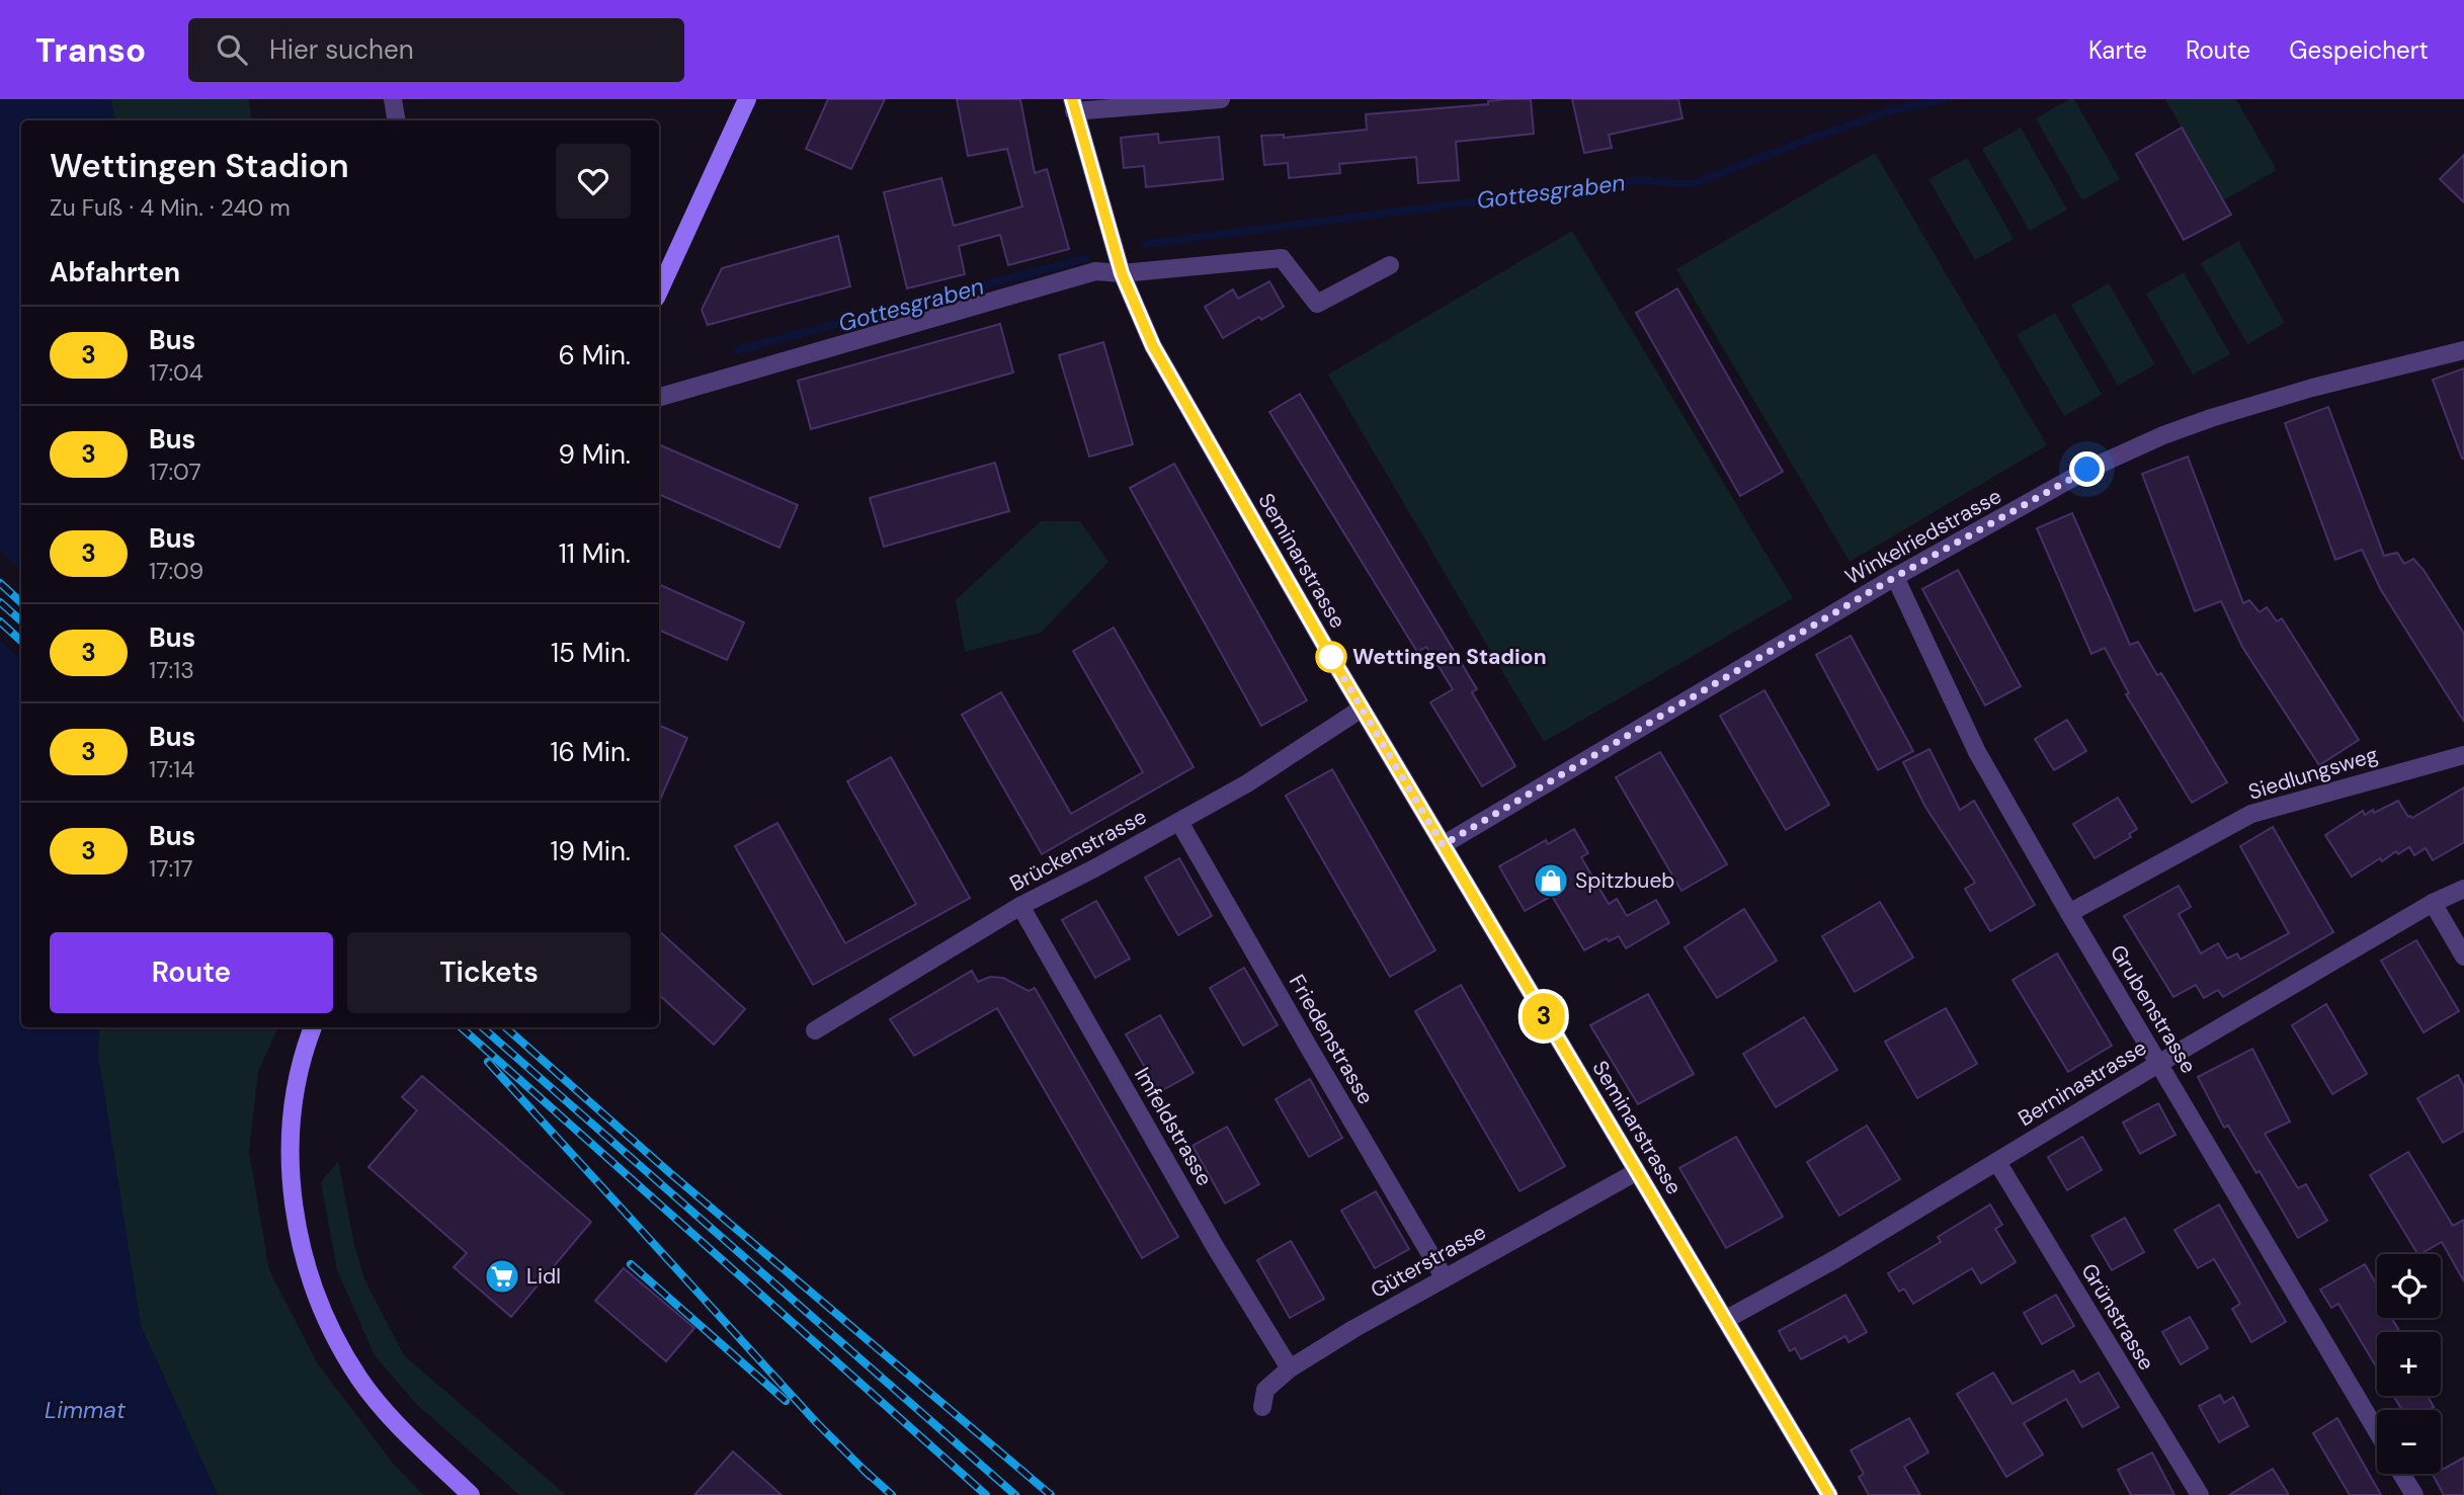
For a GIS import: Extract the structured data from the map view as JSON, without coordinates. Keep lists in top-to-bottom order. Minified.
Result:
{"streets":{"street":["Winkelriedstrasse","Seminarstrasse","Siedlungsweg","Brückenstrasse","Grubenstrasse","Friedenstrasse","Berninastrasse","Imfeldstrasse","Güterstrasse","Grünstrasse"]},"crossings":[["Winkelriedstrasse","Seminarstrasse"],["Winkelriedstrasse","Grubenstrasse"],["Seminarstrasse","Brückenstrasse"],["Seminarstrasse","Berninastrasse"],["Seminarstrasse","Güterstrasse"],["Siedlungsweg","Grubenstrasse"],["Brückenstrasse","Friedenstrasse"],["Brückenstrasse","Imfeldstrasse"],["Grubenstrasse","Berninastrasse"],["Friedenstrasse","Güterstrasse"],["Berninastrasse","Grünstrasse"],["Imfeldstrasse","Güterstrasse"]],"water":["Gottesgraben","Limmat"],"places":{"other":["Wettingen Stadion"],"shop":["Spitzbueb"],"supermarket":["Lidl"]},"lines":["bus line 3"],"page":{"header":"Transo","search":"Hier suchen","nav":["Karte","Route","Gespeichert"],"on_map":"3","heading":[["Wettingen Stadion","Zu Fuß · 4 Min. · 240 m"],"Abfahrten"],"list":[{"mark":"3","name":"Bus","note":"17:04","value":"6 Min."},{"mark":"3","name":"Bus","note":"17:07","value":"9 Min."},{"mark":"3","name":"Bus","note":"17:09","value":"11 Min."},{"mark":"3","name":"Bus","note":"17:13","value":"15 Min."},{"mark":"3","name":"Bus","note":"17:14","value":"16 Min."},{"mark":"3","name":"Bus","note":"17:17","value":"19 Min."}],"buttons":["Route","Tickets"],"map_buttons":["+","−"]}}
